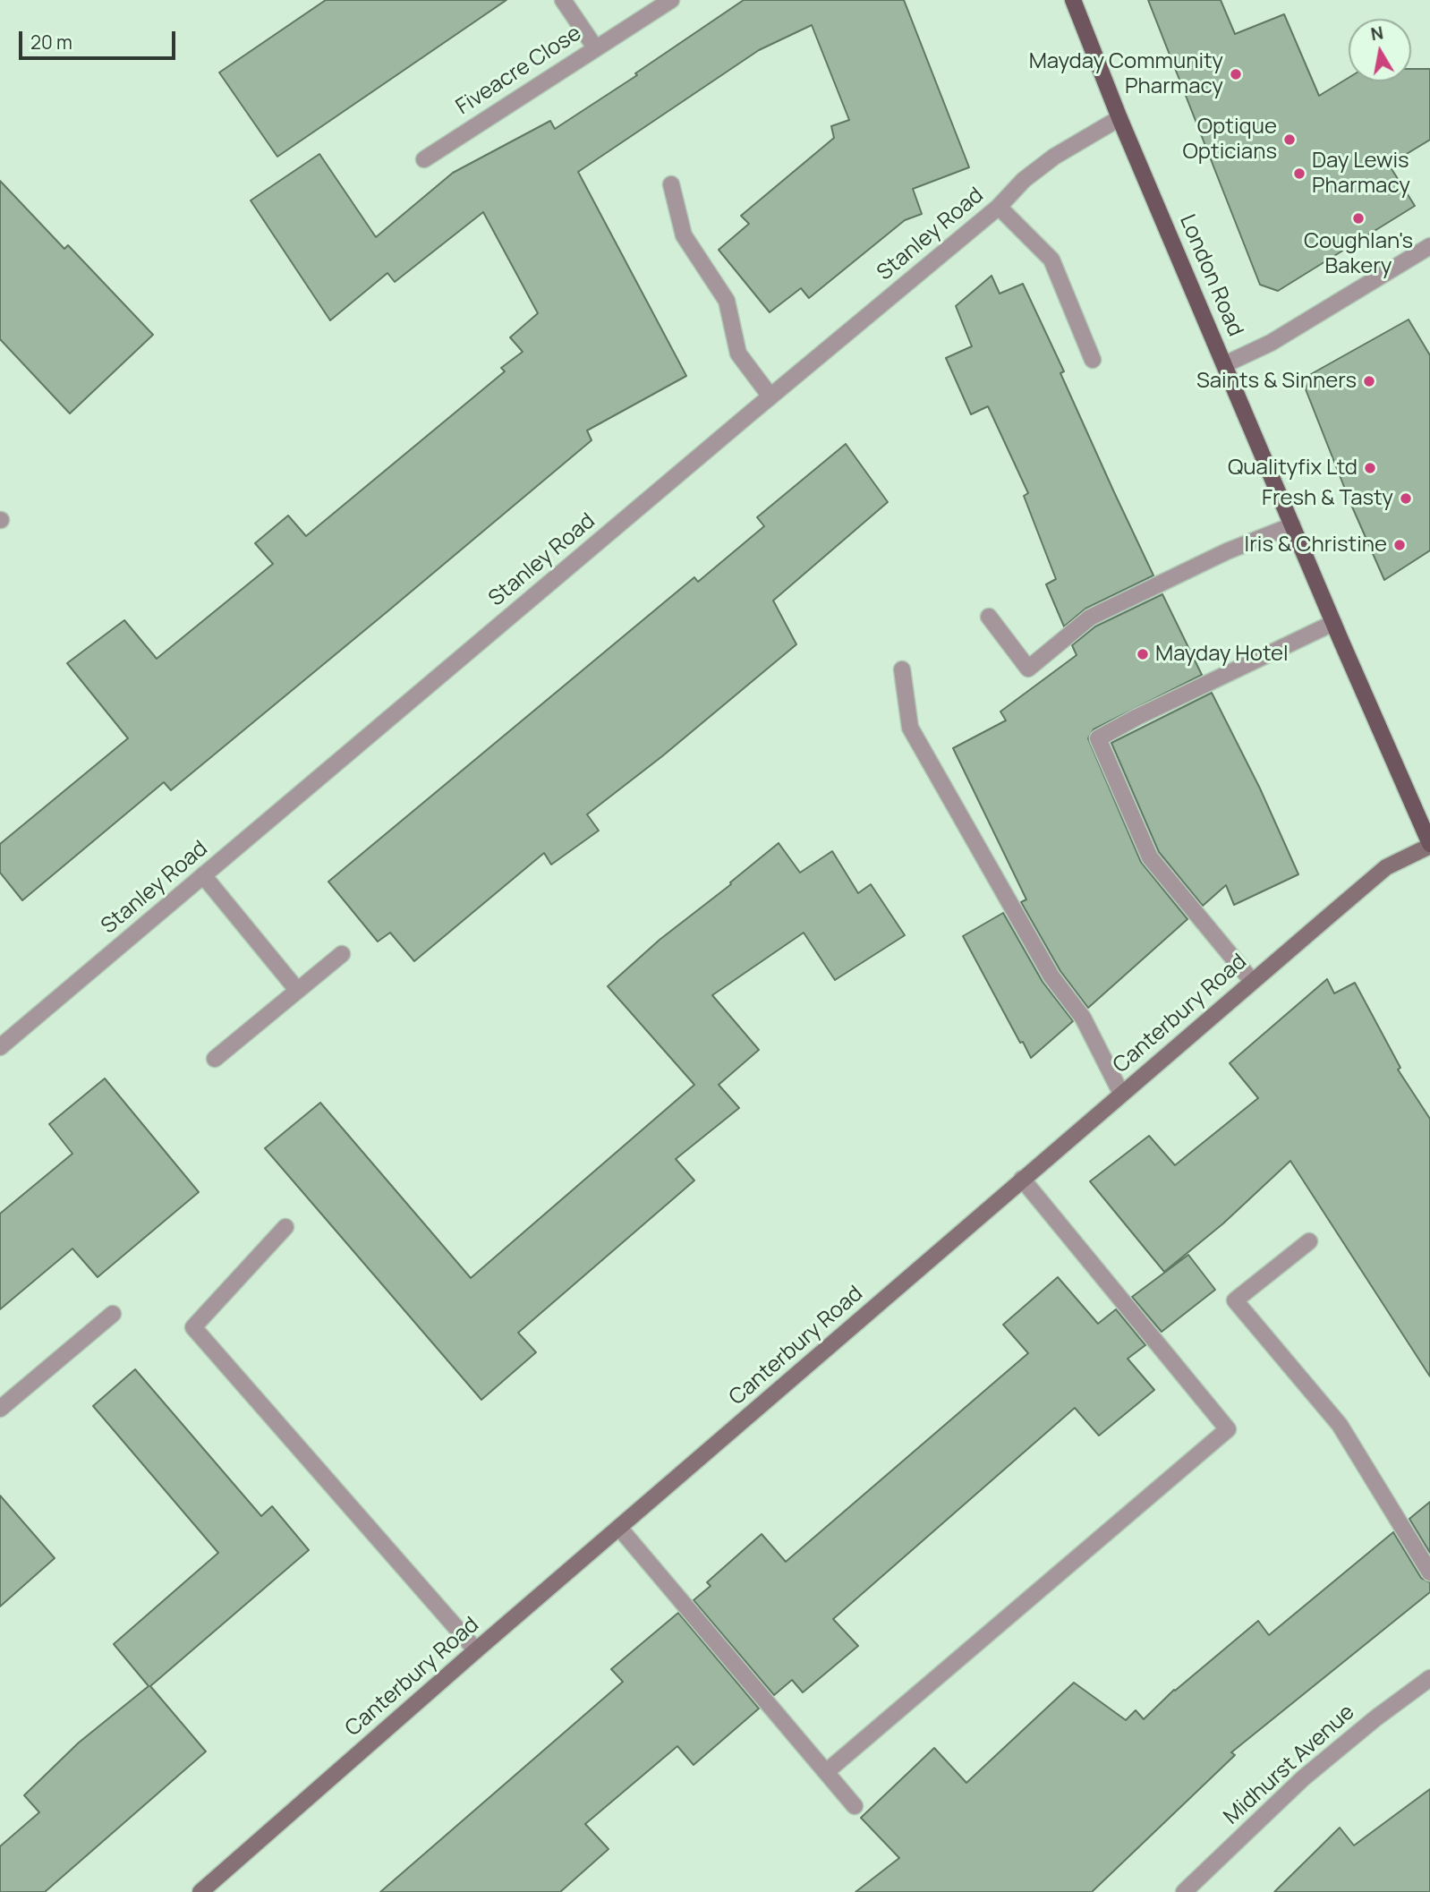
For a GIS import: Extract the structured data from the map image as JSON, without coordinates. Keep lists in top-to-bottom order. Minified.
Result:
{"streets":{"main road":["London Road"],"street":["Fiveacre Close","Stanley Road","Canterbury Road","Midhurst Avenue"]},"crossings":[["Stanley Road","London Road"],["London Road","Canterbury Road"]],"places":["Mayday Community Pharmacy","Optique Opticians","Day Lewis Pharmacy","Coughlan's Bakery","Saints & Sinners","Qualityfix Ltd","Fresh & Tasty","Iris & Christine","Mayday Hotel"],"scale_bar":"20 m","north":"top"}
